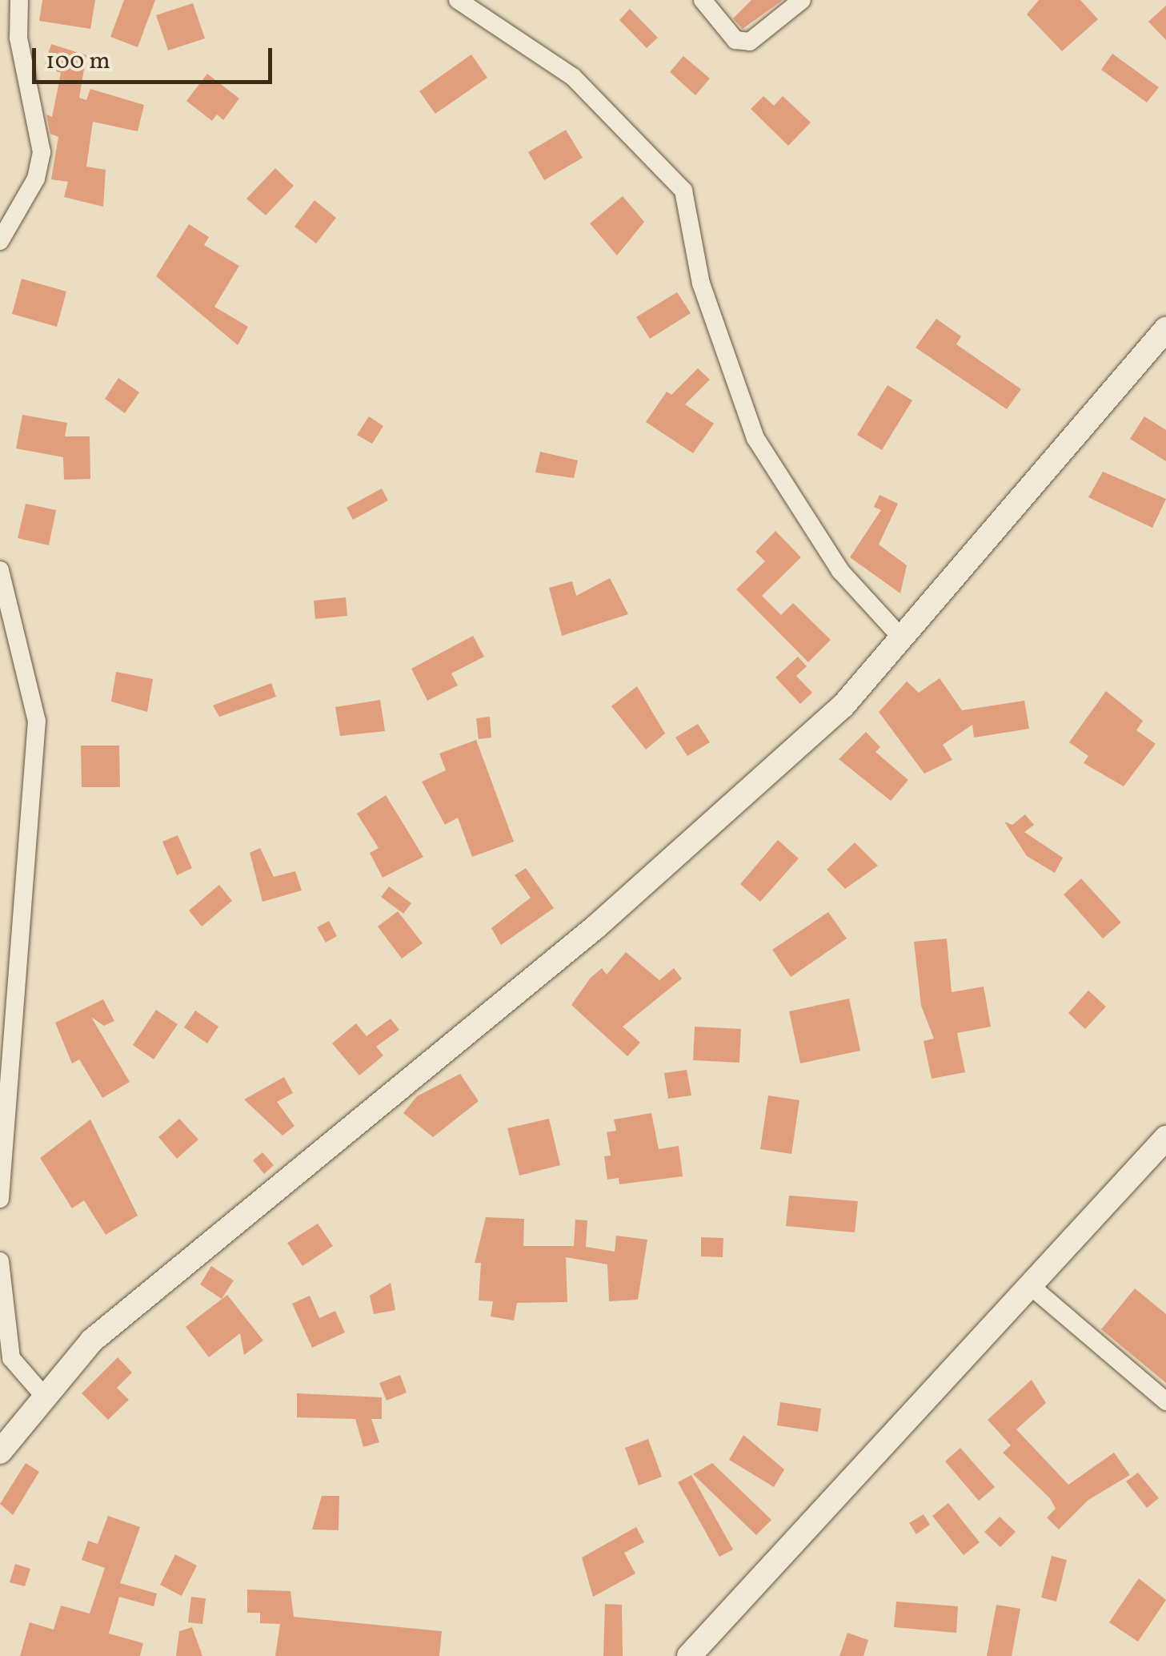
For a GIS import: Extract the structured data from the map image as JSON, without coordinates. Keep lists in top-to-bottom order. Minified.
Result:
{"scale_bar":"100 m"}
